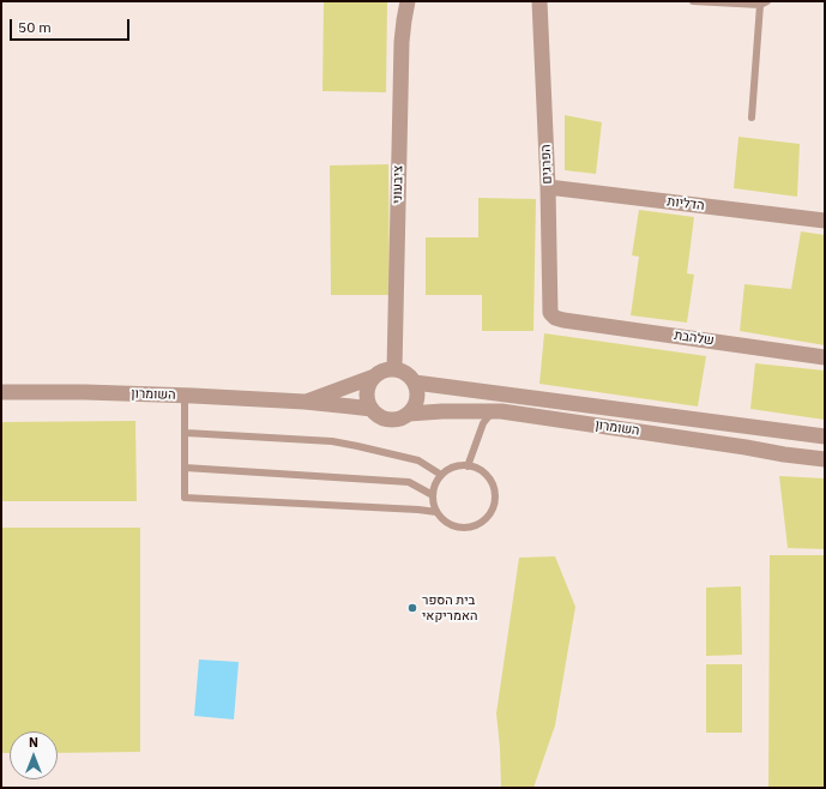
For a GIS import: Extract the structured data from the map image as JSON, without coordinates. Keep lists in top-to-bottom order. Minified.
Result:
{"streets":{"street":["הפרגים","ציבעוני","הדליות","שלהבת","השומרון"]},"crossings":[["הפרגים","הדליות"],["הפרגים","שלהבת"],["ציבעוני","השומרון"]],"places":["בית הספר האמריקאי"],"scale_bar":"50 m","north":"top"}
